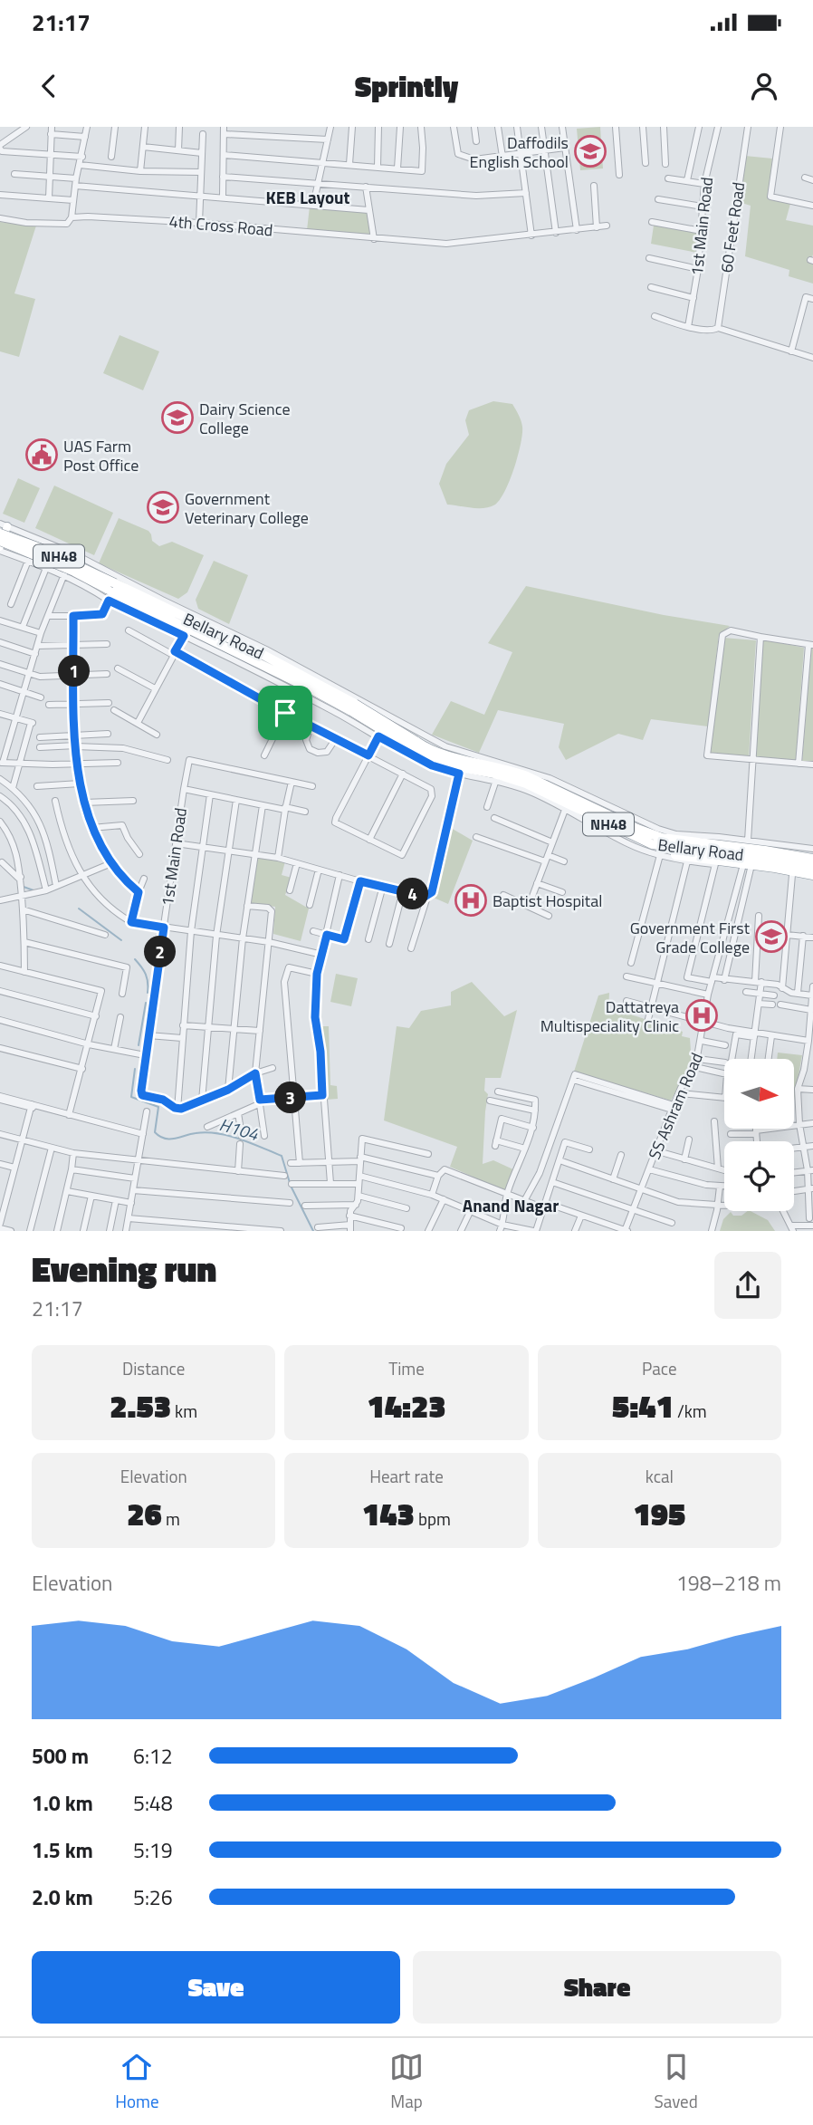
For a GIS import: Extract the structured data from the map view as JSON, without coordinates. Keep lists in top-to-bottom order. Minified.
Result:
{"streets":{"highway":["NH48","Bellary Road"],"street":["4th Cross Road","1st Main Road","60 Feet Road","SS Ashram Road"]},"crossings":[["NH48","Bellary Road"]],"districts":["KEB Layout","Anand Nagar"],"water":["H104"],"places":{"school or university":["Daffodils English School","Dairy Science College","Government Veterinary College","Government First Grade College"],"public building":["UAS Farm Post Office"],"hospital":["Baptist Hospital","Dattatreya Multispeciality Clinic"]},"north":"right","page":{"status":"21:17","header":"Sprintly","pins":["1","4","2","3"],"heading":["Evening run","21:17"],"stats":[["Distance","2.53 km"],["Time","14:23"],["Pace","5:41 /km"],["Elevation","26 m"],["Heart rate","143 bpm"],["kcal","195"]],"chart":["Elevation","198–218 m"],"list":[{"name":"500 m","note":"6:12"},{"name":"1.0 km","note":"5:48"},{"name":"1.5 km","note":"5:19"},{"name":"2.0 km","note":"5:26"}],"buttons":["Save","Share"],"tabs":["Home","Map","Saved"]}}
